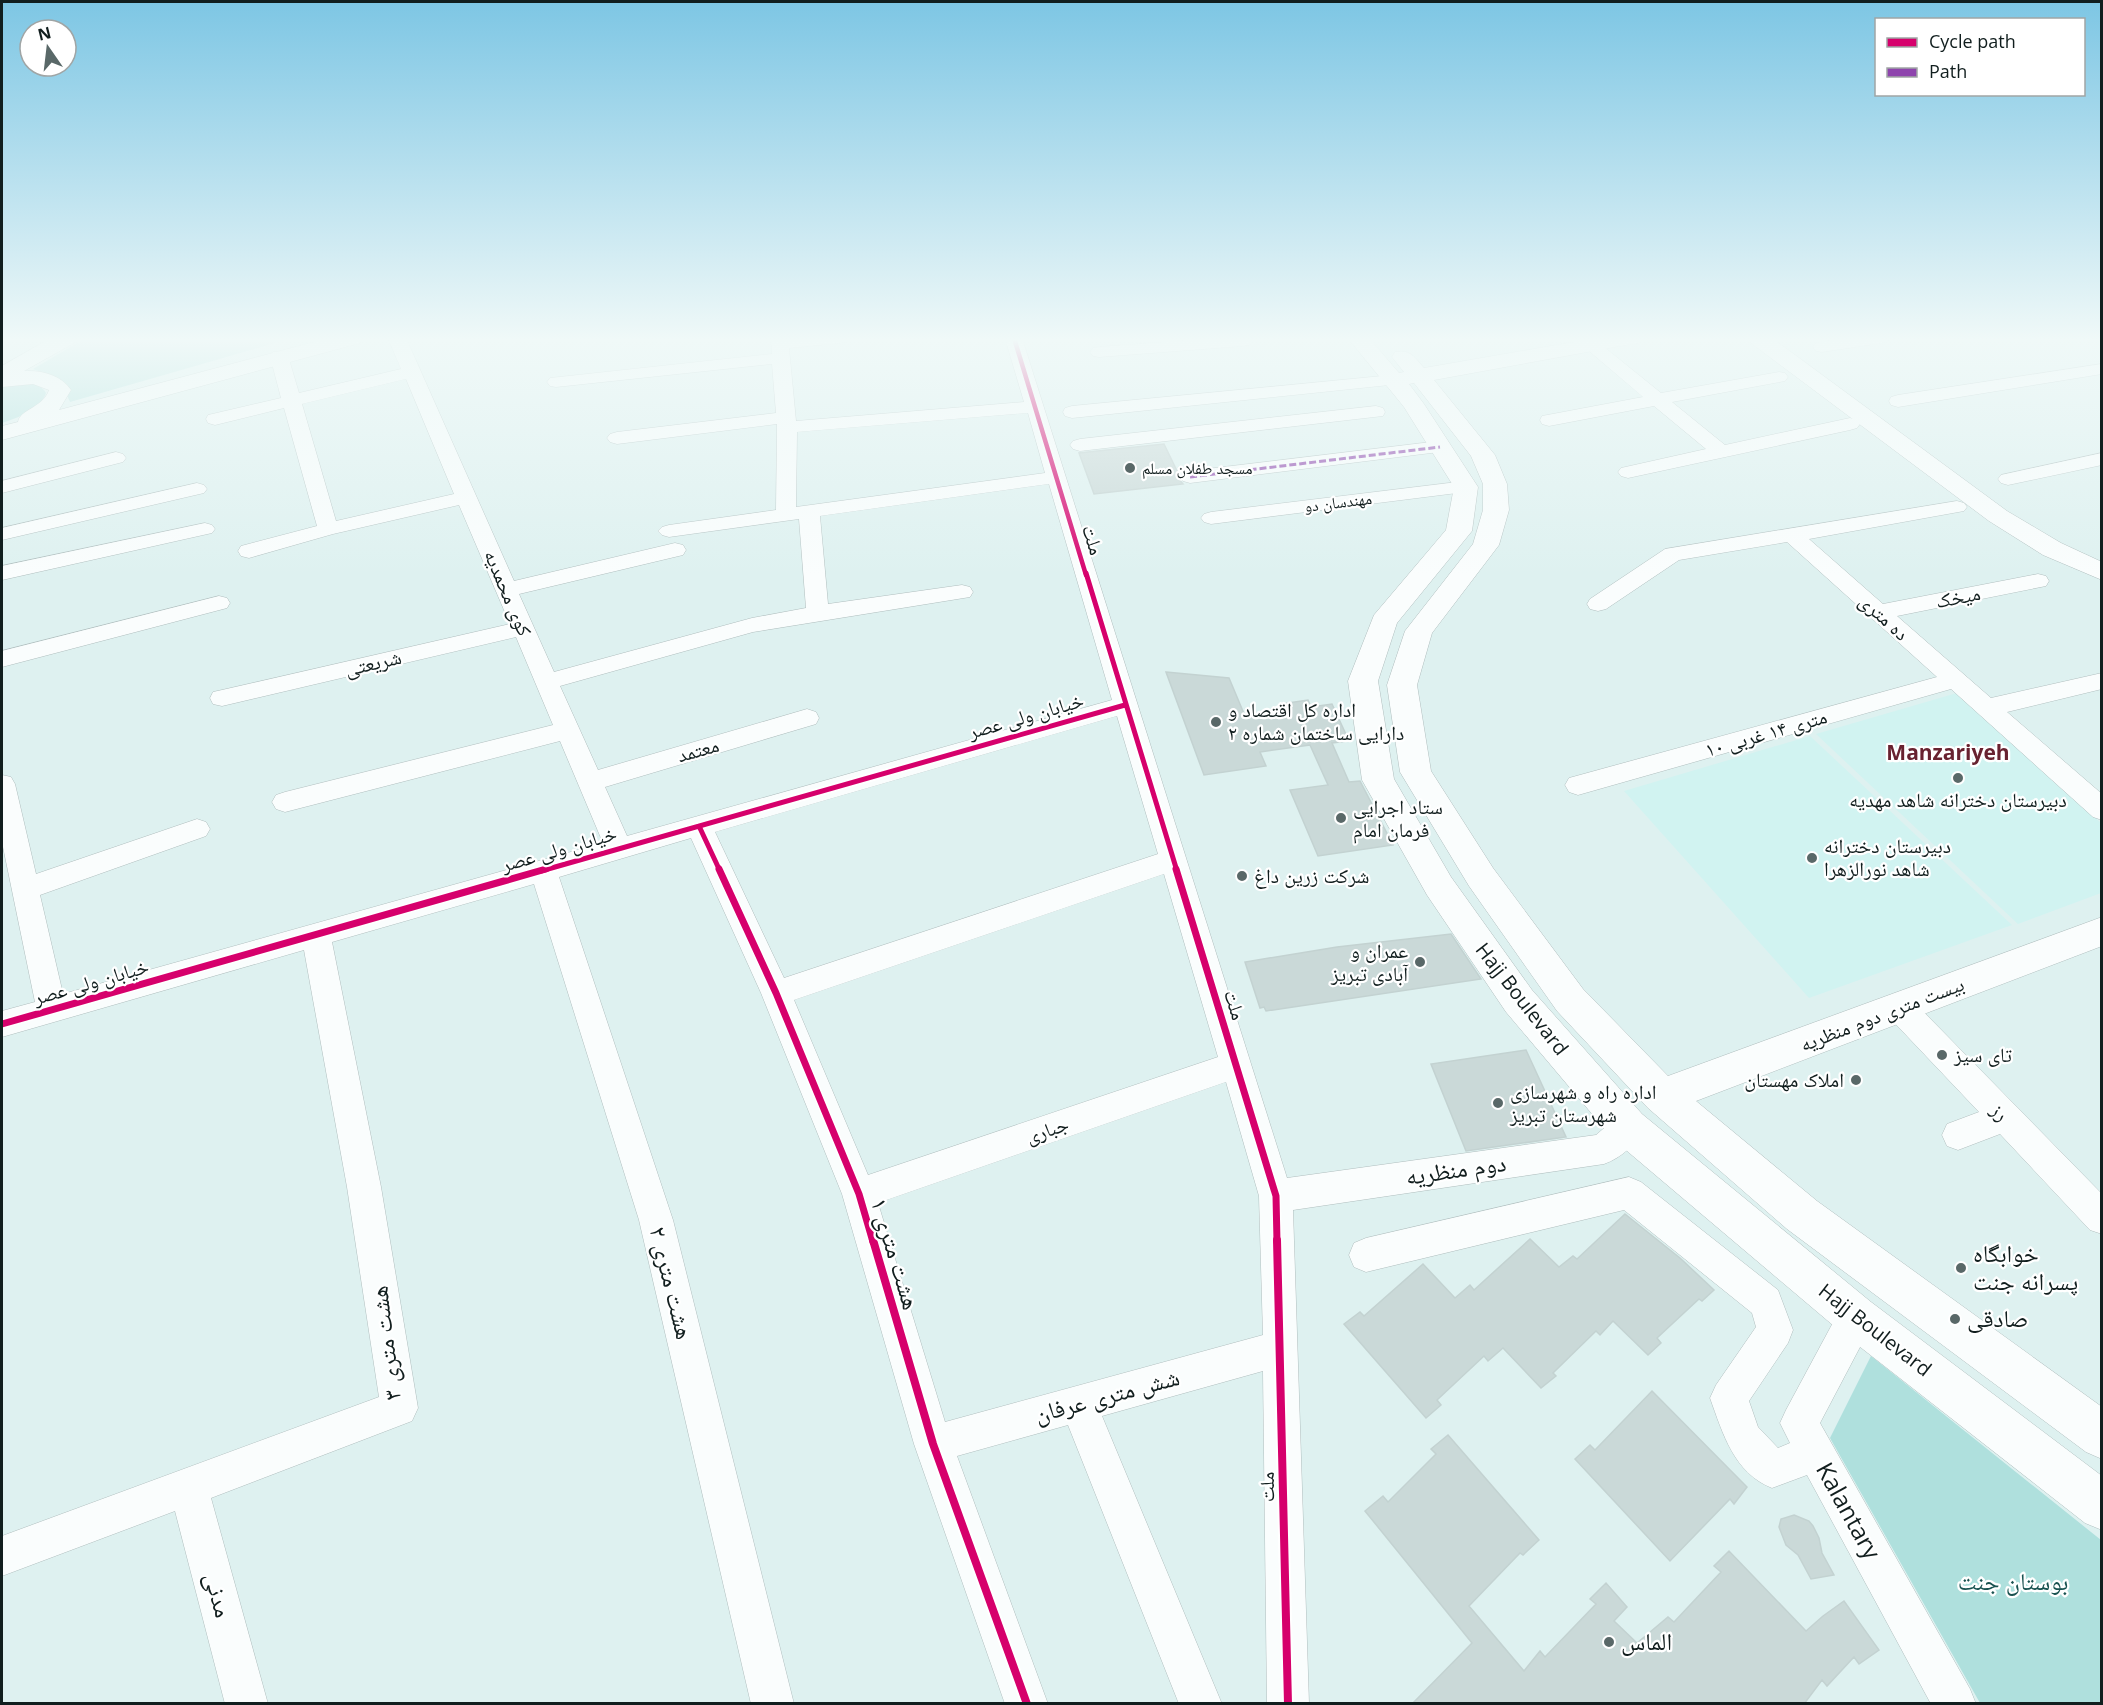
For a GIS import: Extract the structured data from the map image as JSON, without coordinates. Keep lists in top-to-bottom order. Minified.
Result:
{"streets":{"main road":["Hajj Boulevard","بیست متری دوم منظریه"],"street":["مهندسان دو","ملت","کوی محمدیه","میخک","ده متری","شریعتی","خیابان ولی عصر","۱۰ متری ۱۴ غربی","معتمد","رز","جباری","دوم منظریه","هشت متری ۱","هشت متری ۲","هشت متری ۳","شش متری عرفان","Kalantary","مدنی"]},"crossings":[["مهندسان دو","Hajj Boulevard"],["ملت","خیابان ولی عصر"],["ملت","جباری"],["ملت","دوم منظریه"],["ملت","شش متری عرفان"],["کوی محمدیه","شریعتی"],["کوی محمدیه","خیابان ولی عصر"],["کوی محمدیه","معتمد"],["میخک","ده متری"],["ده متری","۱۰ متری ۱۴ غربی"],["خیابان ولی عصر","هشت متری ۱"],["خیابان ولی عصر","هشت متری ۲"],["خیابان ولی عصر","هشت متری ۳"],["Hajj Boulevard","بیست متری دوم منظریه"],["Hajj Boulevard","دوم منظریه"],["Hajj Boulevard","Kalantary"],["بیست متری دوم منظریه","رز"],["جباری","هشت متری ۱"],["هشت متری ۱","شش متری عرفان"],["هشت متری ۳","مدنی"]],"districts":["Manzariyeh"],"parks":["بوستان جنت"],"places":["مسجد طفلان مسلم","اداره کل اقتصاد و دارایی ساختمان شماره ۲","دبیرستان دخترانه شاهد مهدیه","ستاد اجرایی فرمان امام","دبیرستان دخترانه شاهد نورالزهرا","شرکت زرین داغ","عمران و آبادی تبریز","تای سیز","املاک مهستان","اداره راه و شهرسازی شهرستان تبریز","خوابگاه پسرانه جنت","صادقی","الماس"],"legend":["Cycle path","Path"],"north":"top"}
